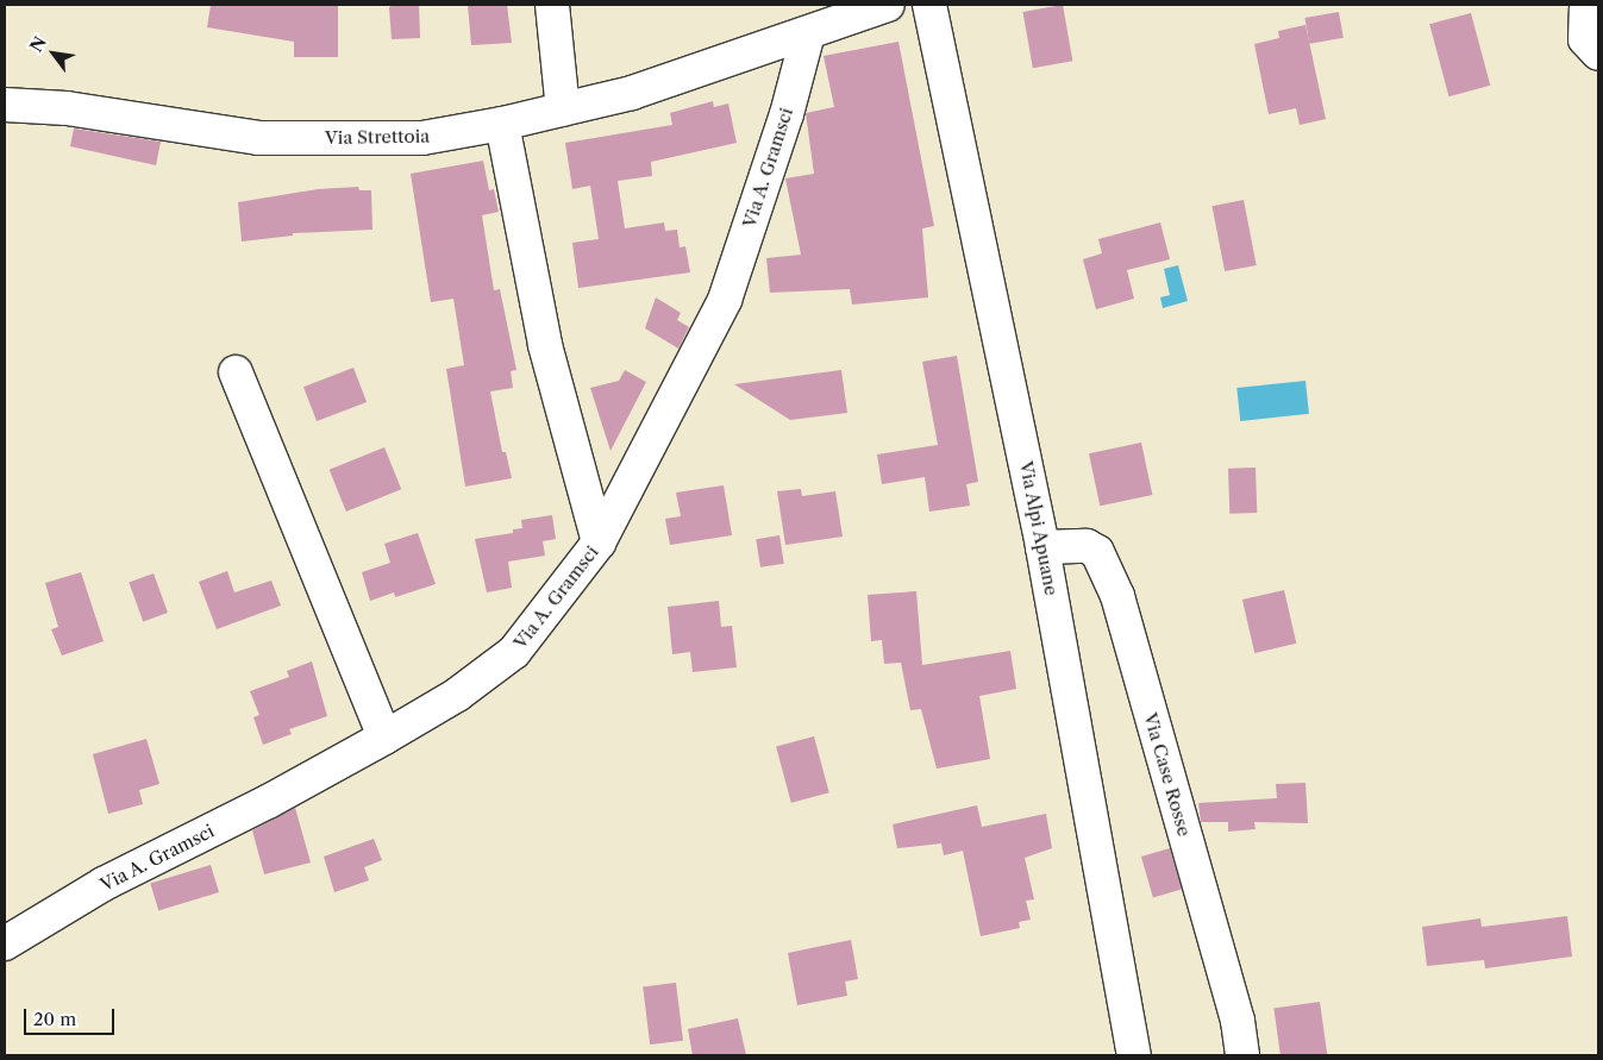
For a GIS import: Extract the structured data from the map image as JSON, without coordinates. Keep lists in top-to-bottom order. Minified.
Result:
{"streets":{"street":["Via Strettoia","Via A. Gramsci","Via Alpi Apuane","Via Case Rosse"]},"crossings":[["Via Strettoia","Via A. Gramsci"],["Via Alpi Apuane","Via Case Rosse"]],"scale_bar":"20 m","north":"top left"}
